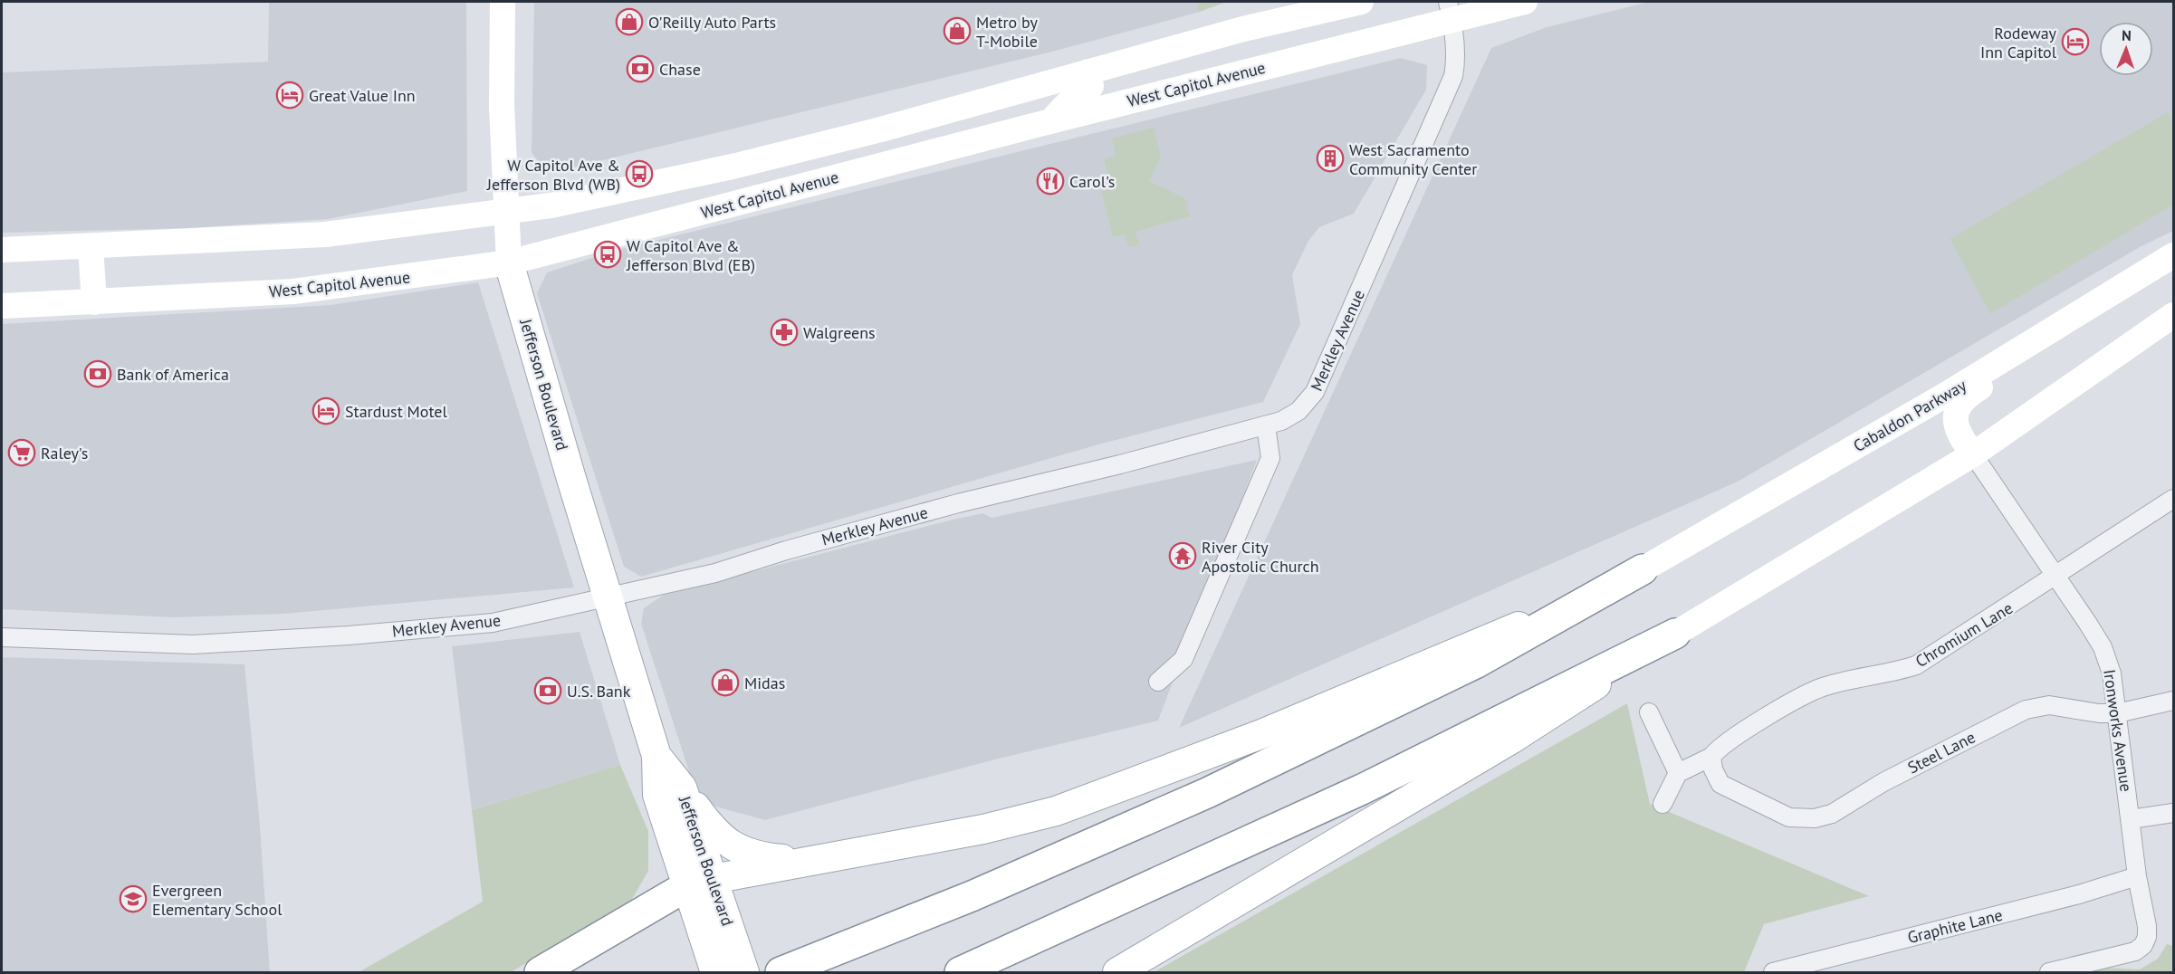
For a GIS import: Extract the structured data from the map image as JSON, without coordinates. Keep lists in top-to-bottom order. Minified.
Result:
{"streets":{"main road":["West Capitol Avenue","Jefferson Boulevard","Cabaldon Parkway"],"street":["Merkley Avenue","Chromium Lane","Ironworks Avenue","Steel Lane","Graphite Lane"]},"crossings":[["West Capitol Avenue","Merkley Avenue"],["West Capitol Avenue","Jefferson Boulevard"],["Merkley Avenue","Jefferson Boulevard"],["Chromium Lane","Ironworks Avenue"],["Chromium Lane","Steel Lane"],["Ironworks Avenue","Steel Lane"],["Ironworks Avenue","Graphite Lane"]],"places":{"shop":["O'Reilly Auto Parts","Metro by T-Mobile","Midas"],"hotel":["Rodeway Inn Capitol","Great Value Inn","Stardust Motel"],"bank":["Chase","Bank of America","U.S. Bank"],"building":["West Sacramento Community Center"],"bus stop":["W Capitol Ave & Jefferson Blvd (WB)","W Capitol Ave & Jefferson Blvd (EB)"],"restaurant":["Carol's"],"pharmacy":["Walgreens"],"supermarket":["Raley's"],"temple":["River City Apostolic Church"],"school or university":["Evergreen Elementary School"]},"north":"top"}
